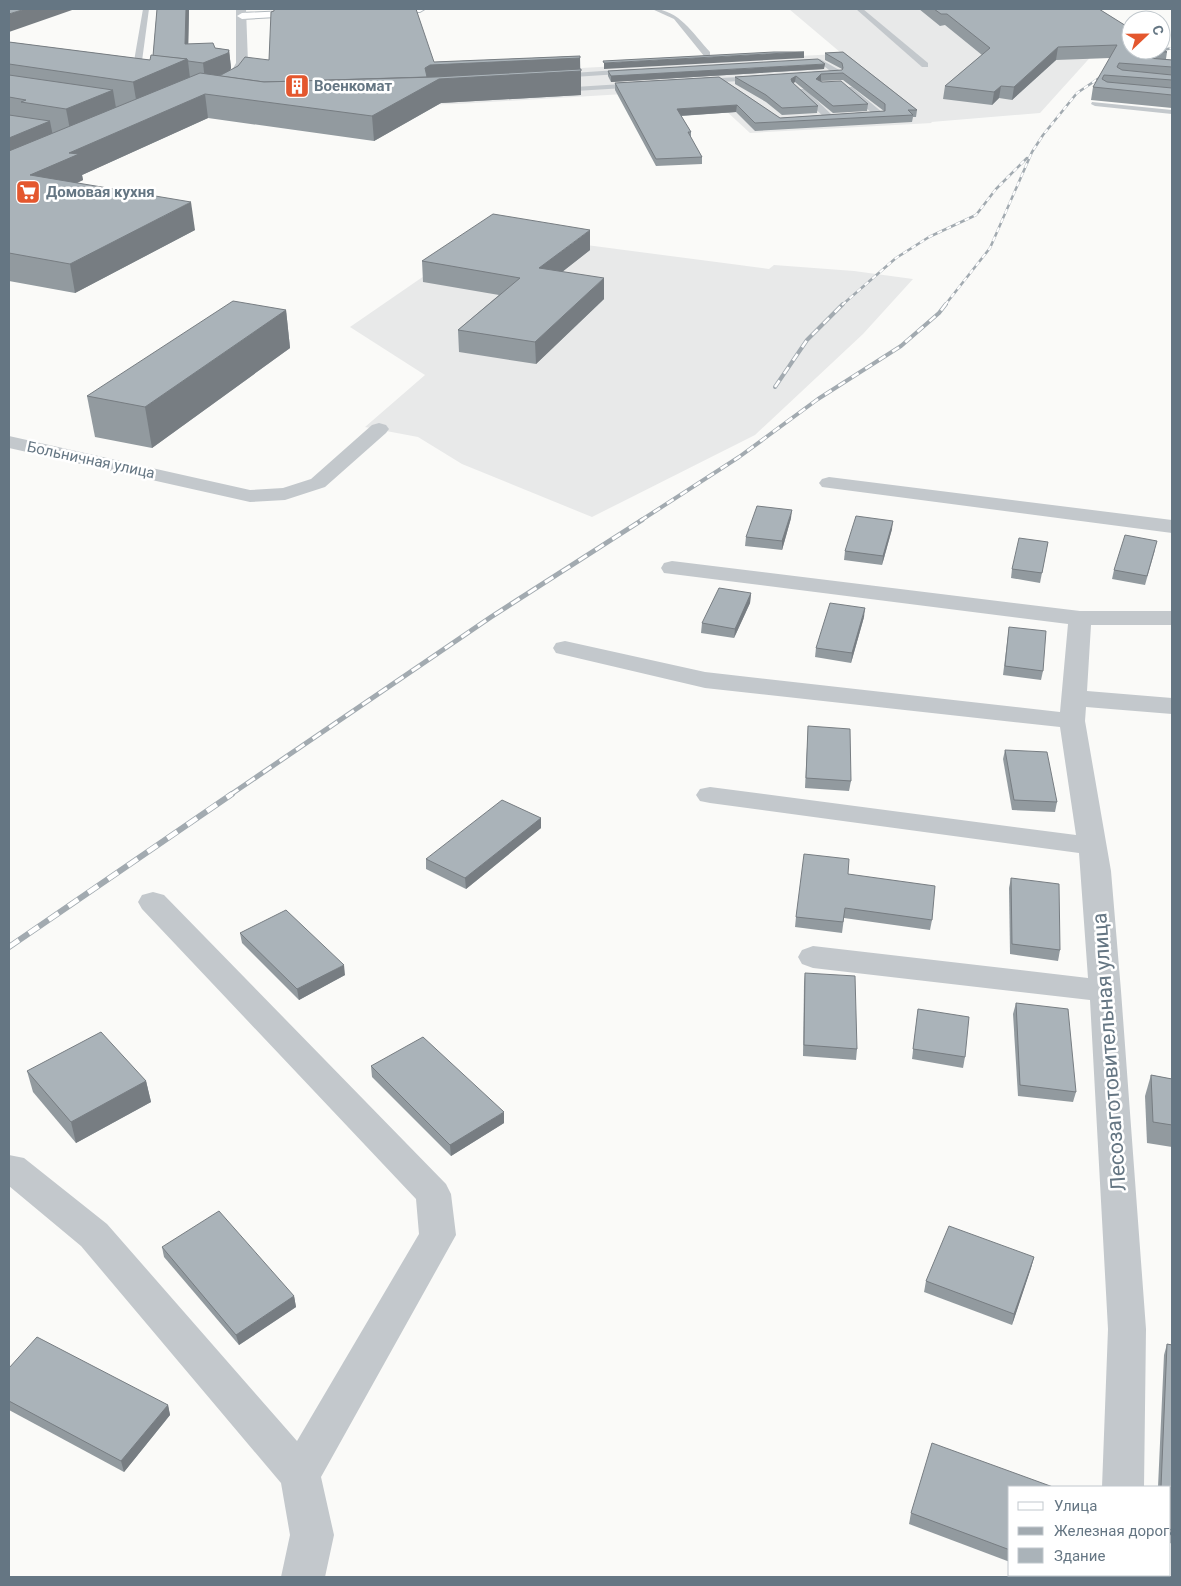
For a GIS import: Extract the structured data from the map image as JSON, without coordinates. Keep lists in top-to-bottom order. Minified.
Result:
{"streets":{"street":["Больничная улица","Лесозаготовительная улица"]},"places":{"building":["Военкомат"],"supermarket":["Домовая кухня"]},"legend":["Улица","Железная дорога","Здание"],"north":"right"}
